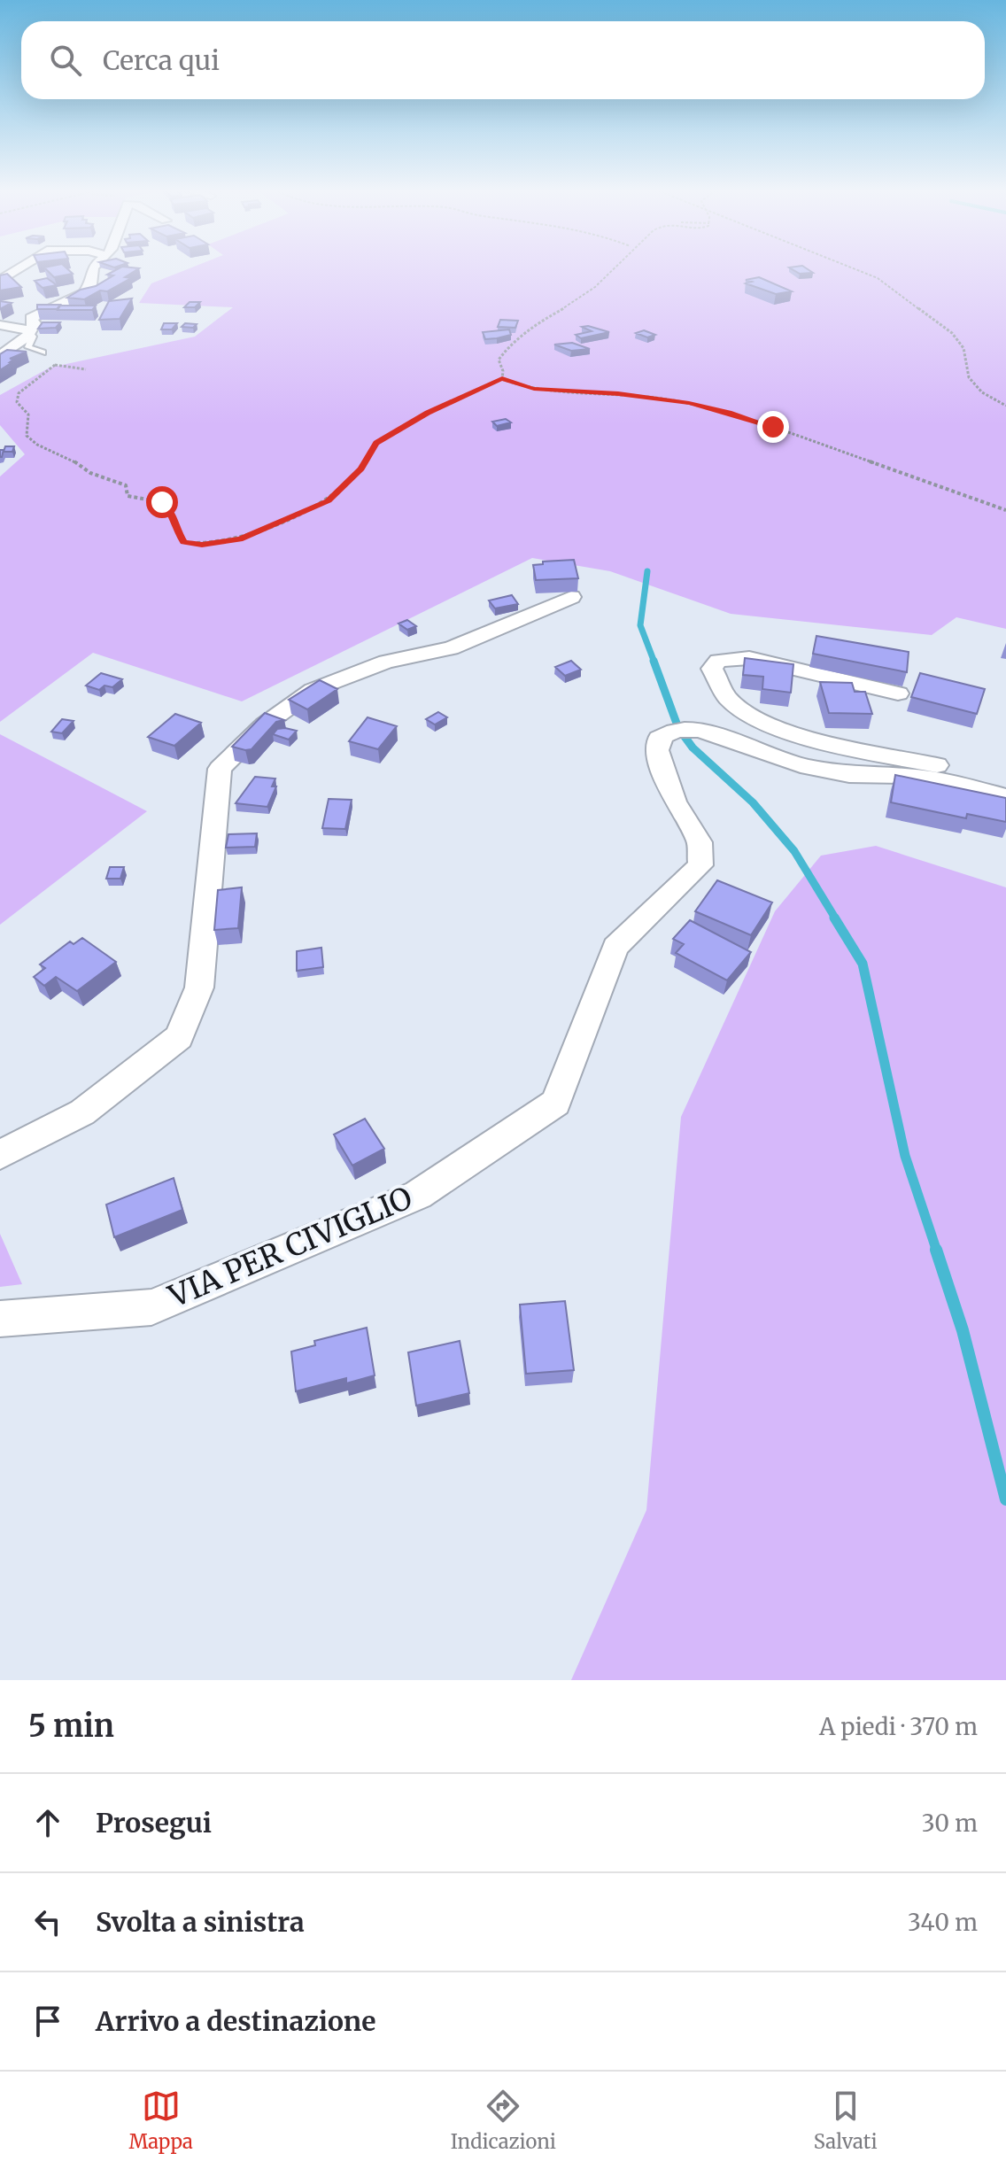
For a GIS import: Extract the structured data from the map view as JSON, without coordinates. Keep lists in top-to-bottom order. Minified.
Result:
{"streets":{"street":["VIA PER CIVIGLIO"]},"page":{"search":"Cerca qui","heading":["5 min","A piedi · 370 m"],"list":[["Prosegui","30 m"],["Svolta a sinistra","340 m"],"Arrivo a destinazione"],"nav":["Mappa","Indicazioni","Salvati"]}}
